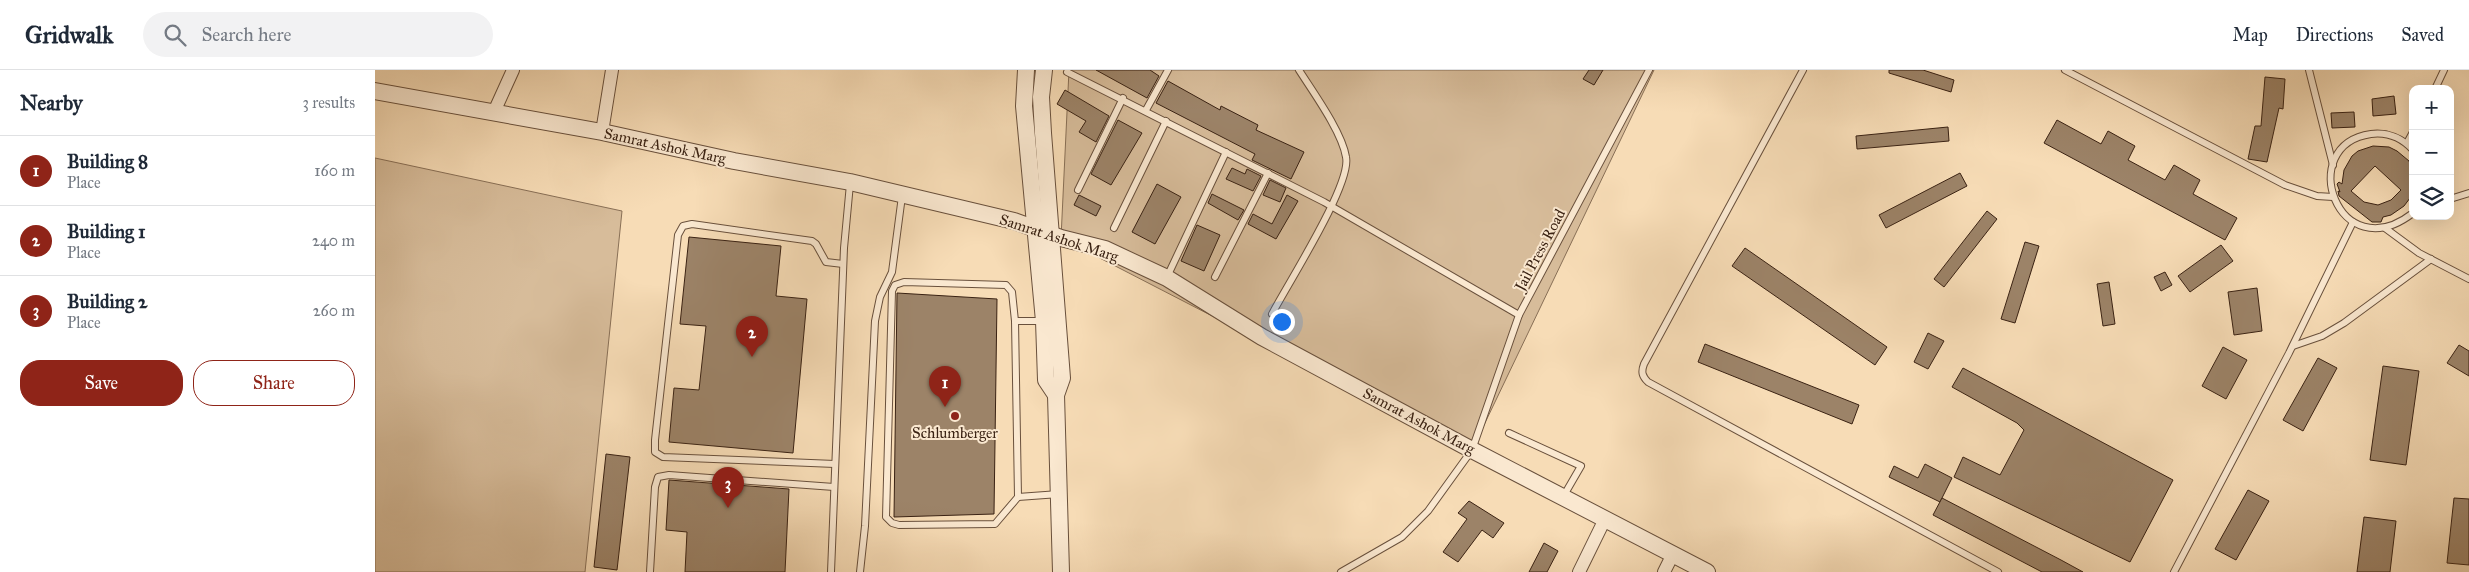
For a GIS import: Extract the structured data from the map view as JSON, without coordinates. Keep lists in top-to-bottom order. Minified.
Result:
{"streets":{"street":["Samrat Ashok Marg"],"lane":["Jail Press Road"]},"crossings":[["Samrat Ashok Marg","Jail Press Road"]],"places":["Schlumberger"],"page":{"header":"Gridwalk","search":"Search here","nav":["Map","Directions","Saved"],"heading":["Nearby","3 results"],"map_buttons":["+","−"],"list":[{"mark":"1","name":"Building 8","note":"Place","value":"160 m"},{"mark":"2","name":"Building 1","note":"Place","value":"240 m"},{"mark":"3","name":"Building 2","note":"Place","value":"260 m"}],"pins":["2","1","3"],"buttons":["Save","Share"]}}
